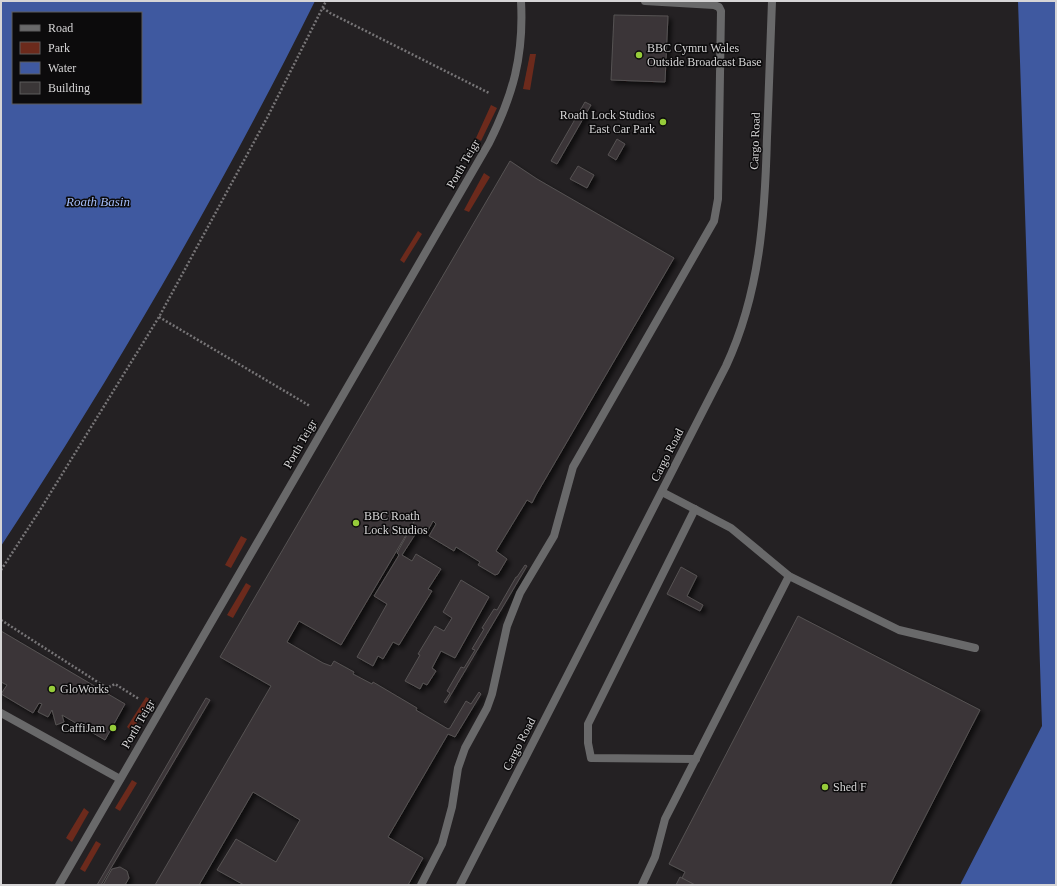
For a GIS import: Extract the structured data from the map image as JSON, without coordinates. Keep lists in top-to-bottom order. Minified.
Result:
{"streets":{"street":["Cargo Road","Porth Teigr"]},"water":["Roath Basin"],"places":["BBC Cymru Wales Outside Broadcast Base","Roath Lock Studios East Car Park","BBC Roath Lock Studios","GloWorks","CaffiJam","Shed F"],"legend":["Road","Park","Water","Building"]}
